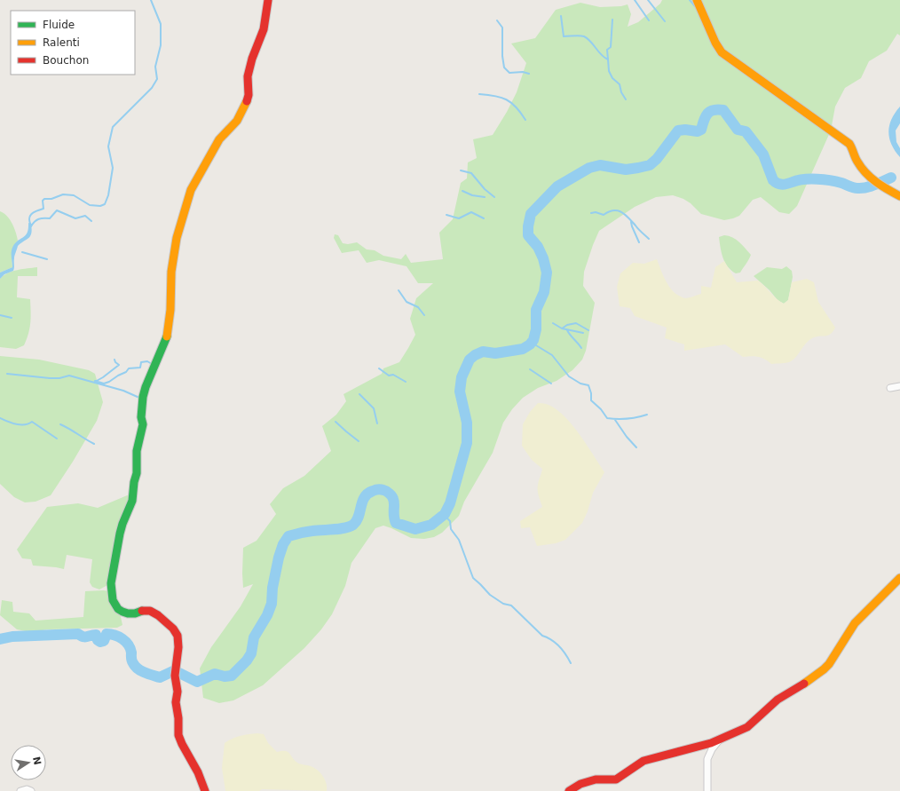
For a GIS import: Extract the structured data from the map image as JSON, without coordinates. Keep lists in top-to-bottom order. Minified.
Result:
{"legend":["Fluide","Ralenti","Bouchon"],"north":"right"}
